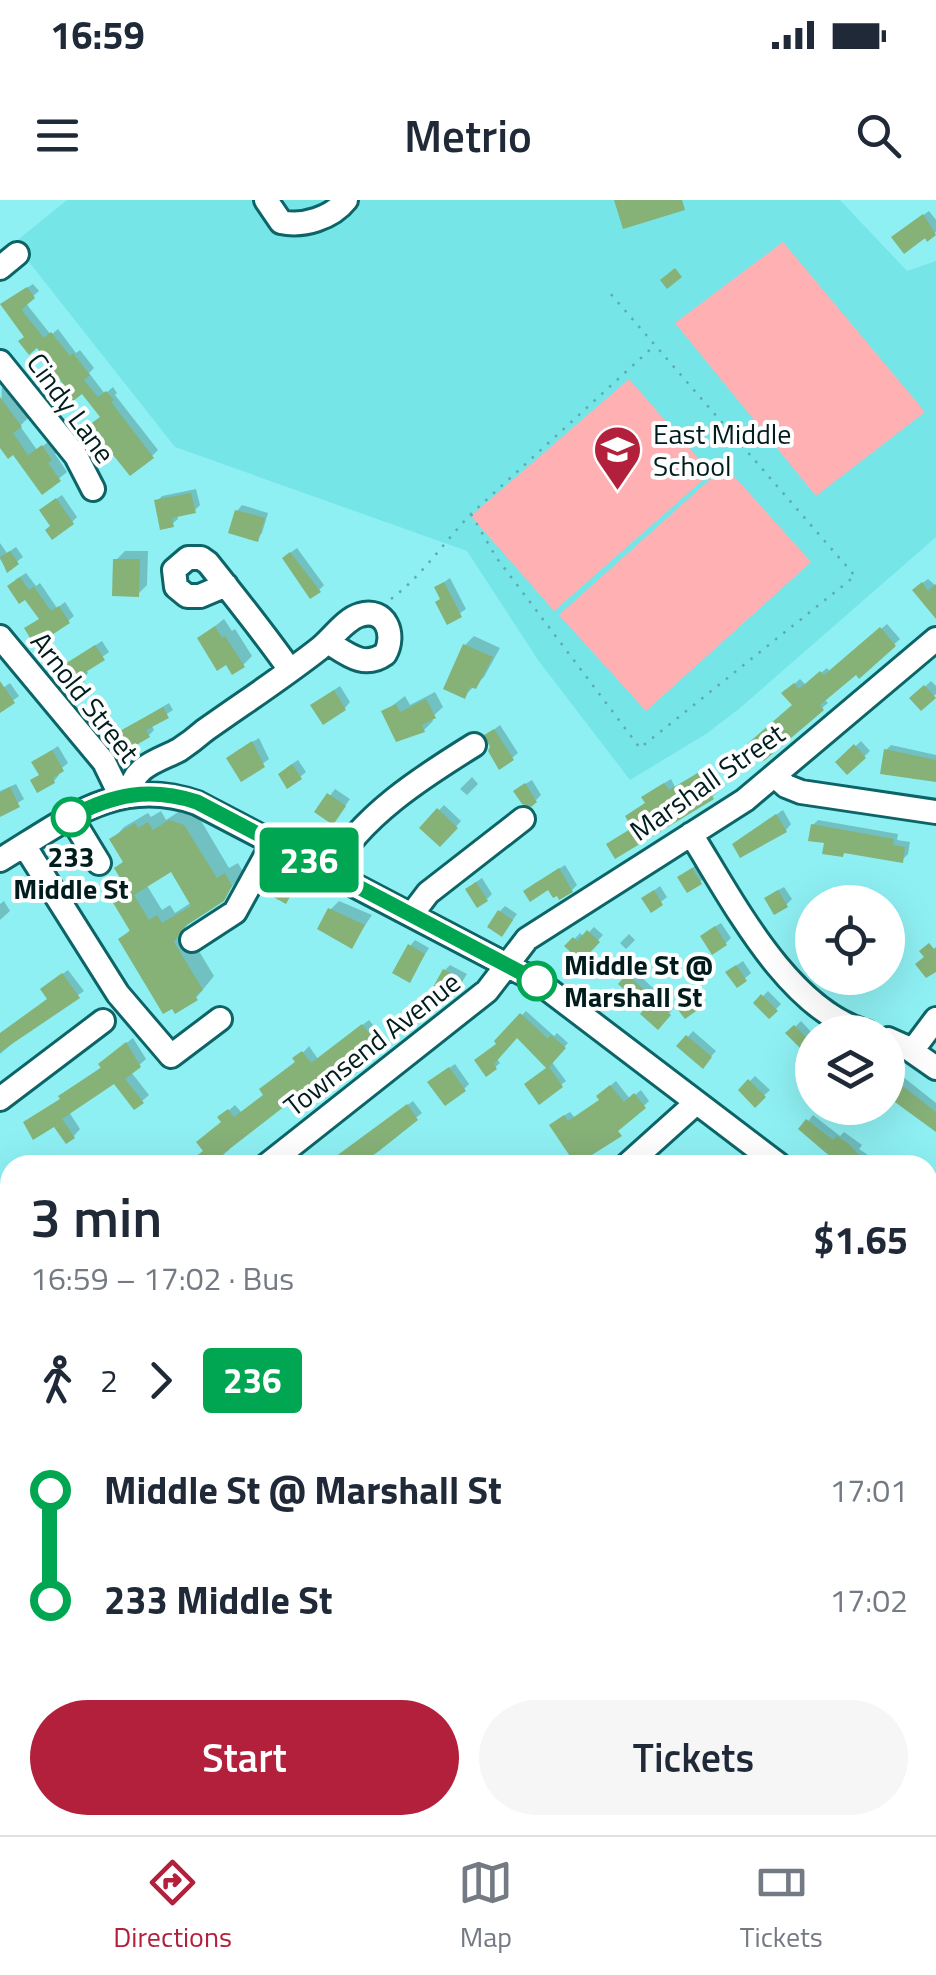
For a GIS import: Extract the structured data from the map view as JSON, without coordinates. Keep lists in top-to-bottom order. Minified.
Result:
{"streets":{"street":["Cindy Lane","Arnold Street","Marshall Street","Townsend Avenue"]},"crossings":[["Marshall Street","Townsend Avenue"]],"places":{"school or university":["East Middle School"],"other":["233 Middle St","Middle St @ Marshall St"]},"lines":["bus line 236"],"page":{"status":"16:59","header":"Metrio","on_map":"236","heading":["3 min","16:59 – 17:02 · Bus","$1.65"],"legs":["2","236"],"list":[{"name":"Middle St @ Marshall St","value":"17:01"},{"name":"233 Middle St","value":"17:02"}],"buttons":["Start","Tickets"],"tabs":["Directions","Map","Tickets"]}}
